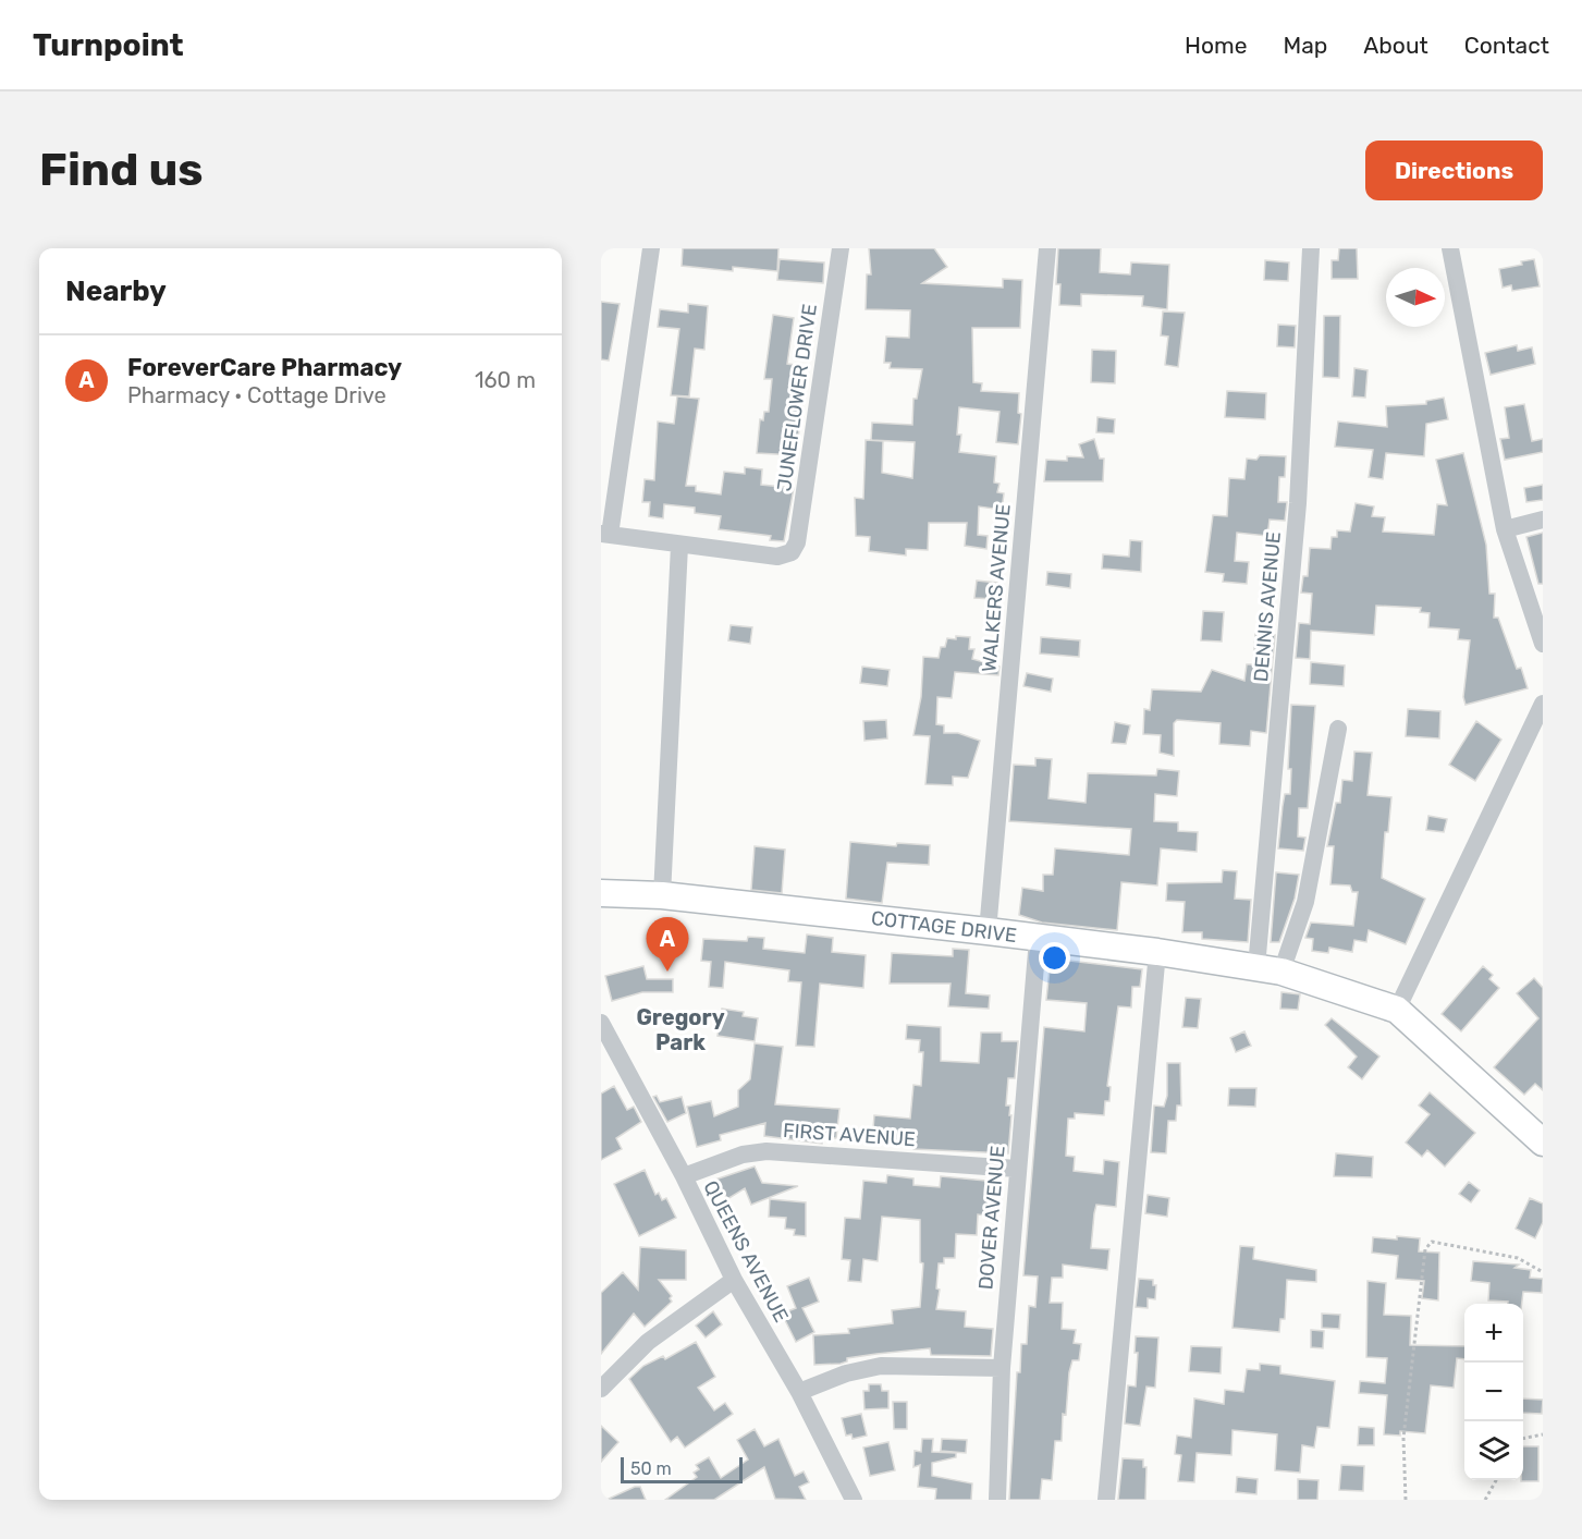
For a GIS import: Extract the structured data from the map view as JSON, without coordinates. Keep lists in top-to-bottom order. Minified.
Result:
{"streets":{"street":["JUNEFLOWER DRIVE","WALKERS AVENUE","DENNIS AVENUE","COTTAGE DRIVE","FIRST AVENUE","DOVER AVENUE","QUEENS AVENUE"]},"crossings":[["WALKERS AVENUE","COTTAGE DRIVE"],["DENNIS AVENUE","COTTAGE DRIVE"],["COTTAGE DRIVE","DOVER AVENUE"],["FIRST AVENUE","DOVER AVENUE"],["FIRST AVENUE","QUEENS AVENUE"]],"districts":["Gregory Park"],"scale_bar":"50 m","north":"right","page":{"header":"Turnpoint","nav":["Home","Map","About","Contact"],"buttons":"Directions","title":"Find us","heading":"Nearby","list":[{"mark":"A","name":"ForeverCare Pharmacy","note":"Pharmacy · Cottage Drive","value":"160 m"}],"pins":"A","map_buttons":["+","−"],"scale":"50 m"}}
